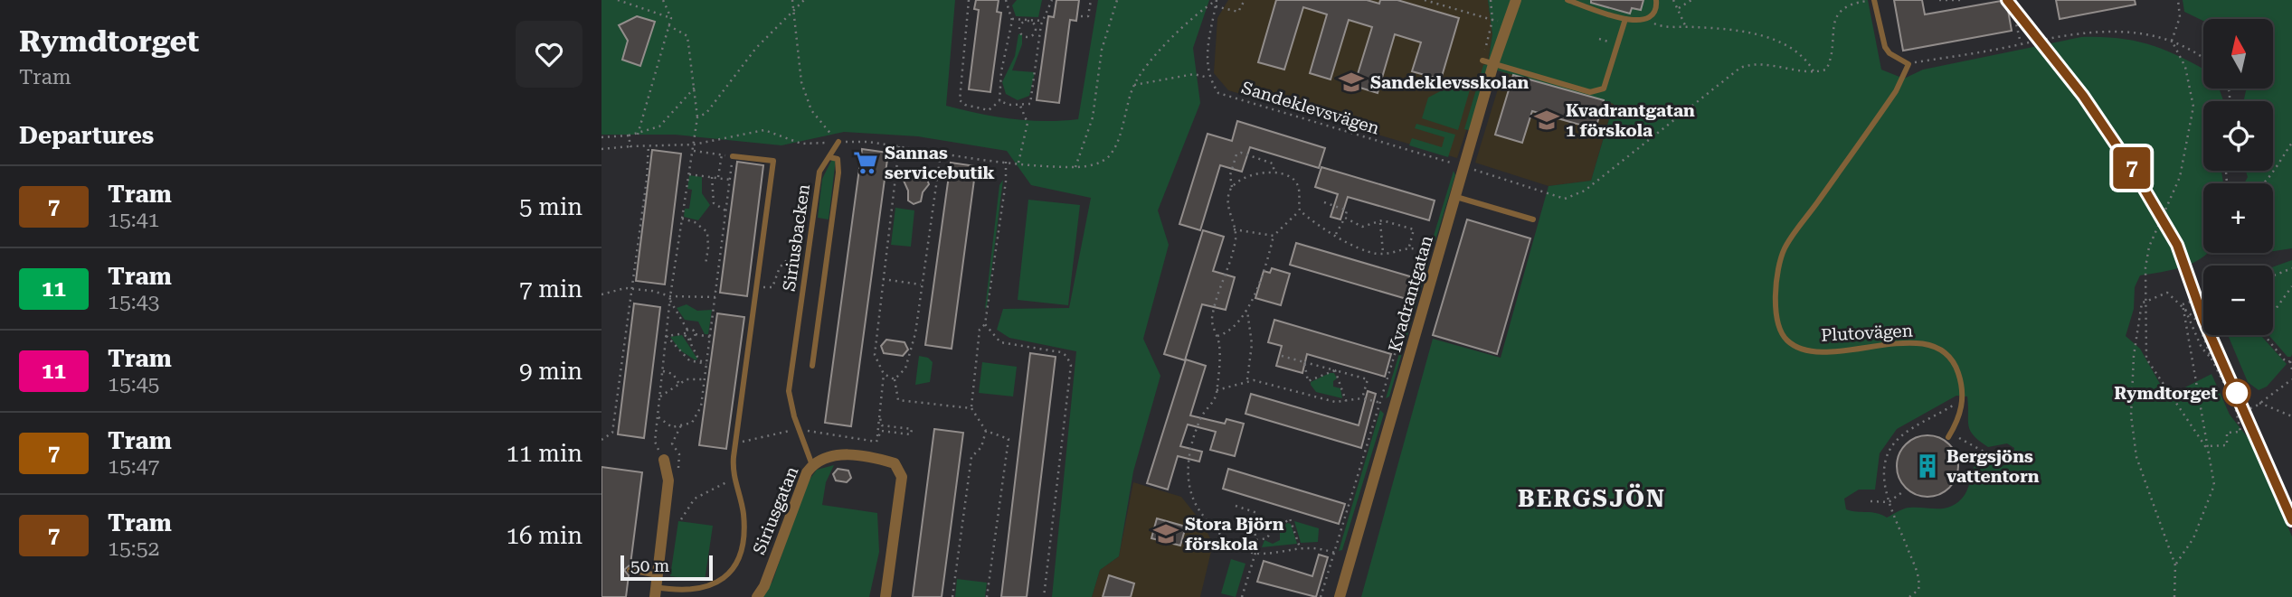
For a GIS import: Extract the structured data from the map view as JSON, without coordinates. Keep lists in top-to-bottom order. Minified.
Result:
{"streets":{"street":["Kvadrantgatan","Siriusgatan"],"lane":["Siriusbacken","Plutovägen"],"path":["Sandeklevsvägen"]},"crossings":[["Sandeklevsvägen","Kvadrantgatan"],["Siriusbacken","Siriusgatan"]],"districts":["BERGSJÖN"],"places":{"school or university":["Sandeklevsskolan","Kvadrantgatan 1 förskola","Stora Björn förskola"],"supermarket":["Sannas servicebutik"],"other":["Rymdtorget"],"building":["Bergsjöns vattentorn"]},"lines":["tram line 7"],"scale_bar":"50 m","north":"top","page":{"heading":[["Rymdtorget","Tram"],"Departures"],"on_map":"7","map_buttons":["+","−"],"list":[{"mark":"7","name":"Tram","note":"15:41","value":"5 min"},{"mark":"11","name":"Tram","note":"15:43","value":"7 min"},{"mark":"11","name":"Tram","note":"15:45","value":"9 min"},{"mark":"7","name":"Tram","note":"15:47","value":"11 min"},{"mark":"7","name":"Tram","note":"15:52","value":"16 min"}],"scale":"50 m"}}
